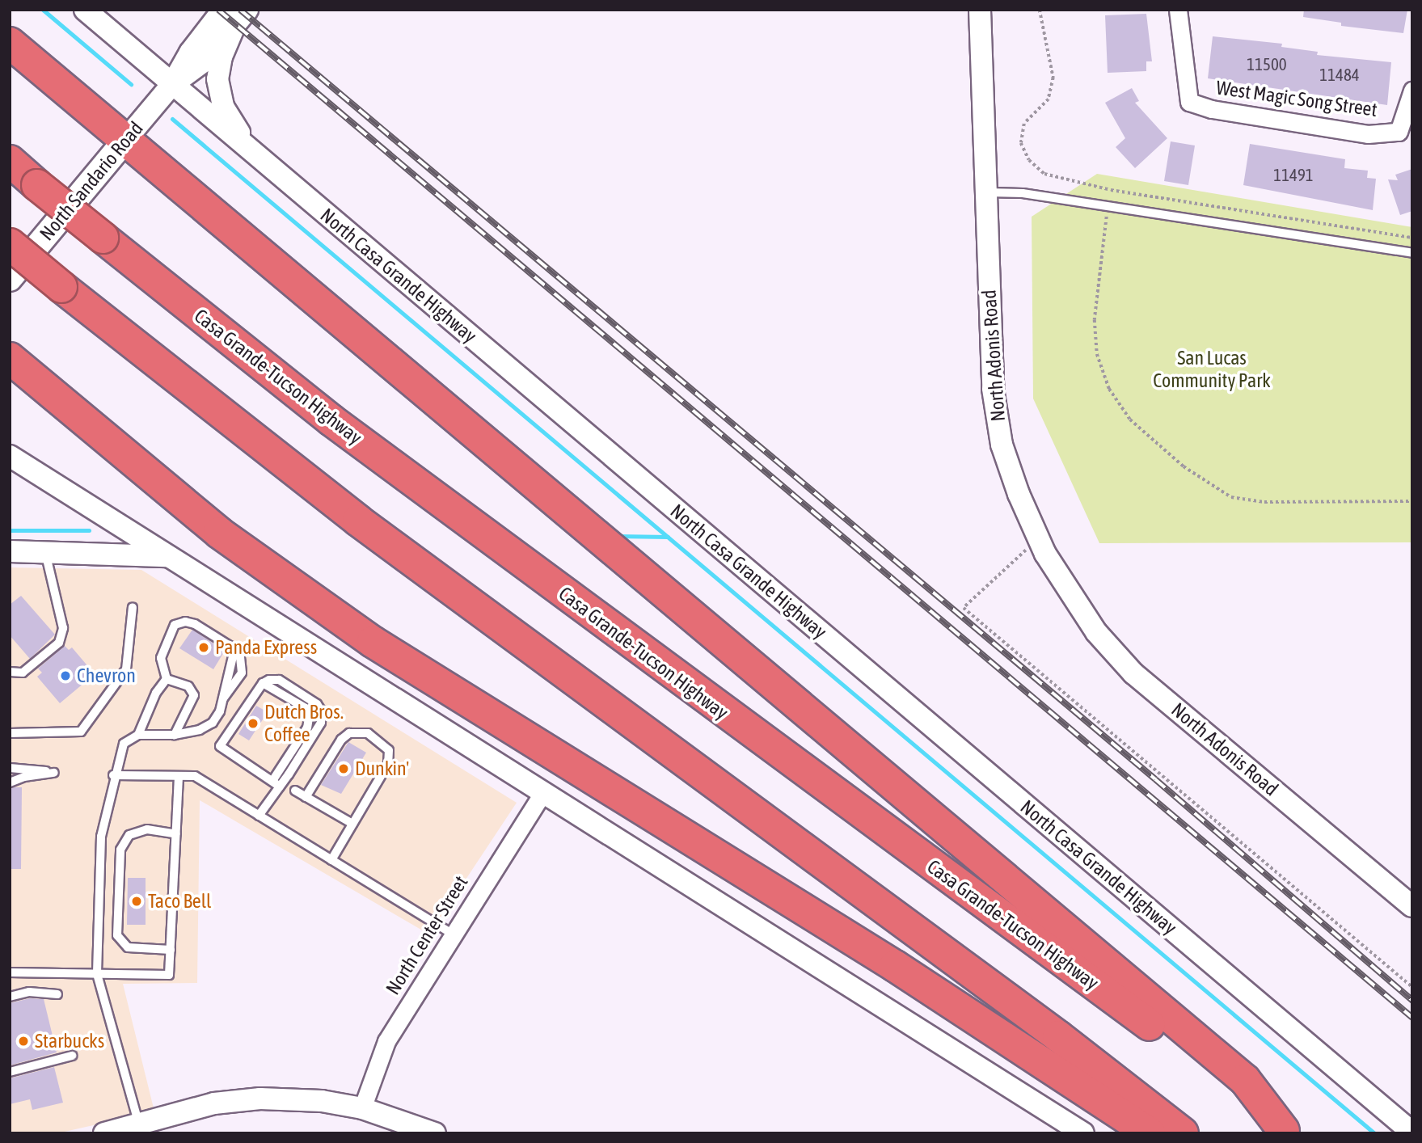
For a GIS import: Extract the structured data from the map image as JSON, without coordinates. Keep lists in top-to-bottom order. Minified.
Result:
{"streets":{"highway":["Casa Grande-Tucson Highway"],"main road":["North Sandario Road"],"street":["West Magic Song Street","North Casa Grande Highway","North Adonis Road","North Center Street"]},"crossings":[["North Sandario Road","North Casa Grande Highway"]],"parks":["San Lucas Community Park"],"places":["Panda Express","Chevron","Dutch Bros. Coffee","Dunkin'","Taco Bell","Starbucks"],"house_numbers":["11500","11484","11491"]}
